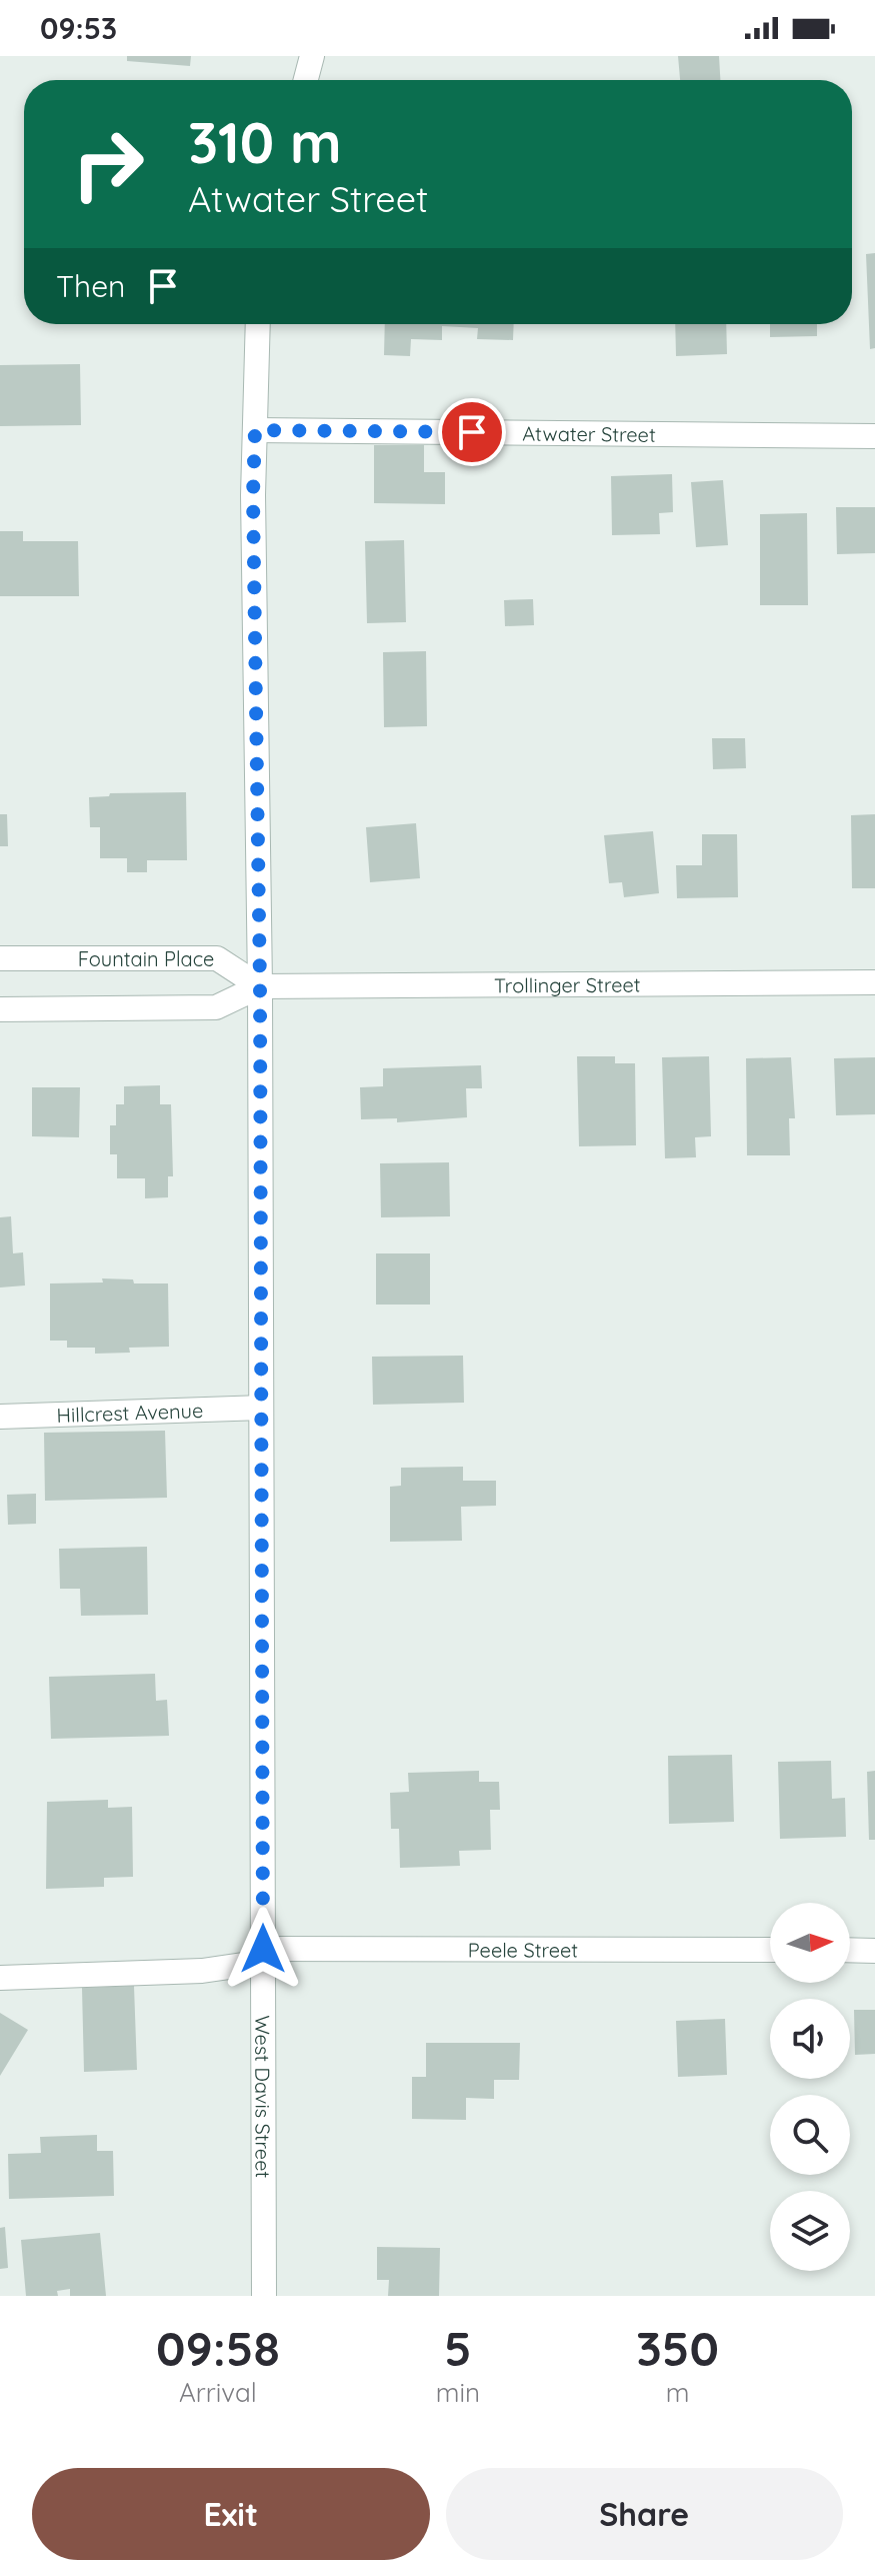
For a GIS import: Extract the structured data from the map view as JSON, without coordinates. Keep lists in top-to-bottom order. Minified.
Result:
{"streets":{"street":["Atwater Street","Fountain Place","Trollinger Street","Hillcrest Avenue","Peele Street","West Davis Street"]},"crossings":[["Atwater Street","West Davis Street"],["Fountain Place","Trollinger Street"],["Fountain Place","West Davis Street"],["Trollinger Street","West Davis Street"],["Hillcrest Avenue","West Davis Street"],["Peele Street","West Davis Street"]],"north":"right","page":{"status":"09:53","turn":["310 m","Atwater Street"],"then":"Then","eta":["09:58","Arrival","5","min","350","m"],"buttons":["Exit","Share"]}}
